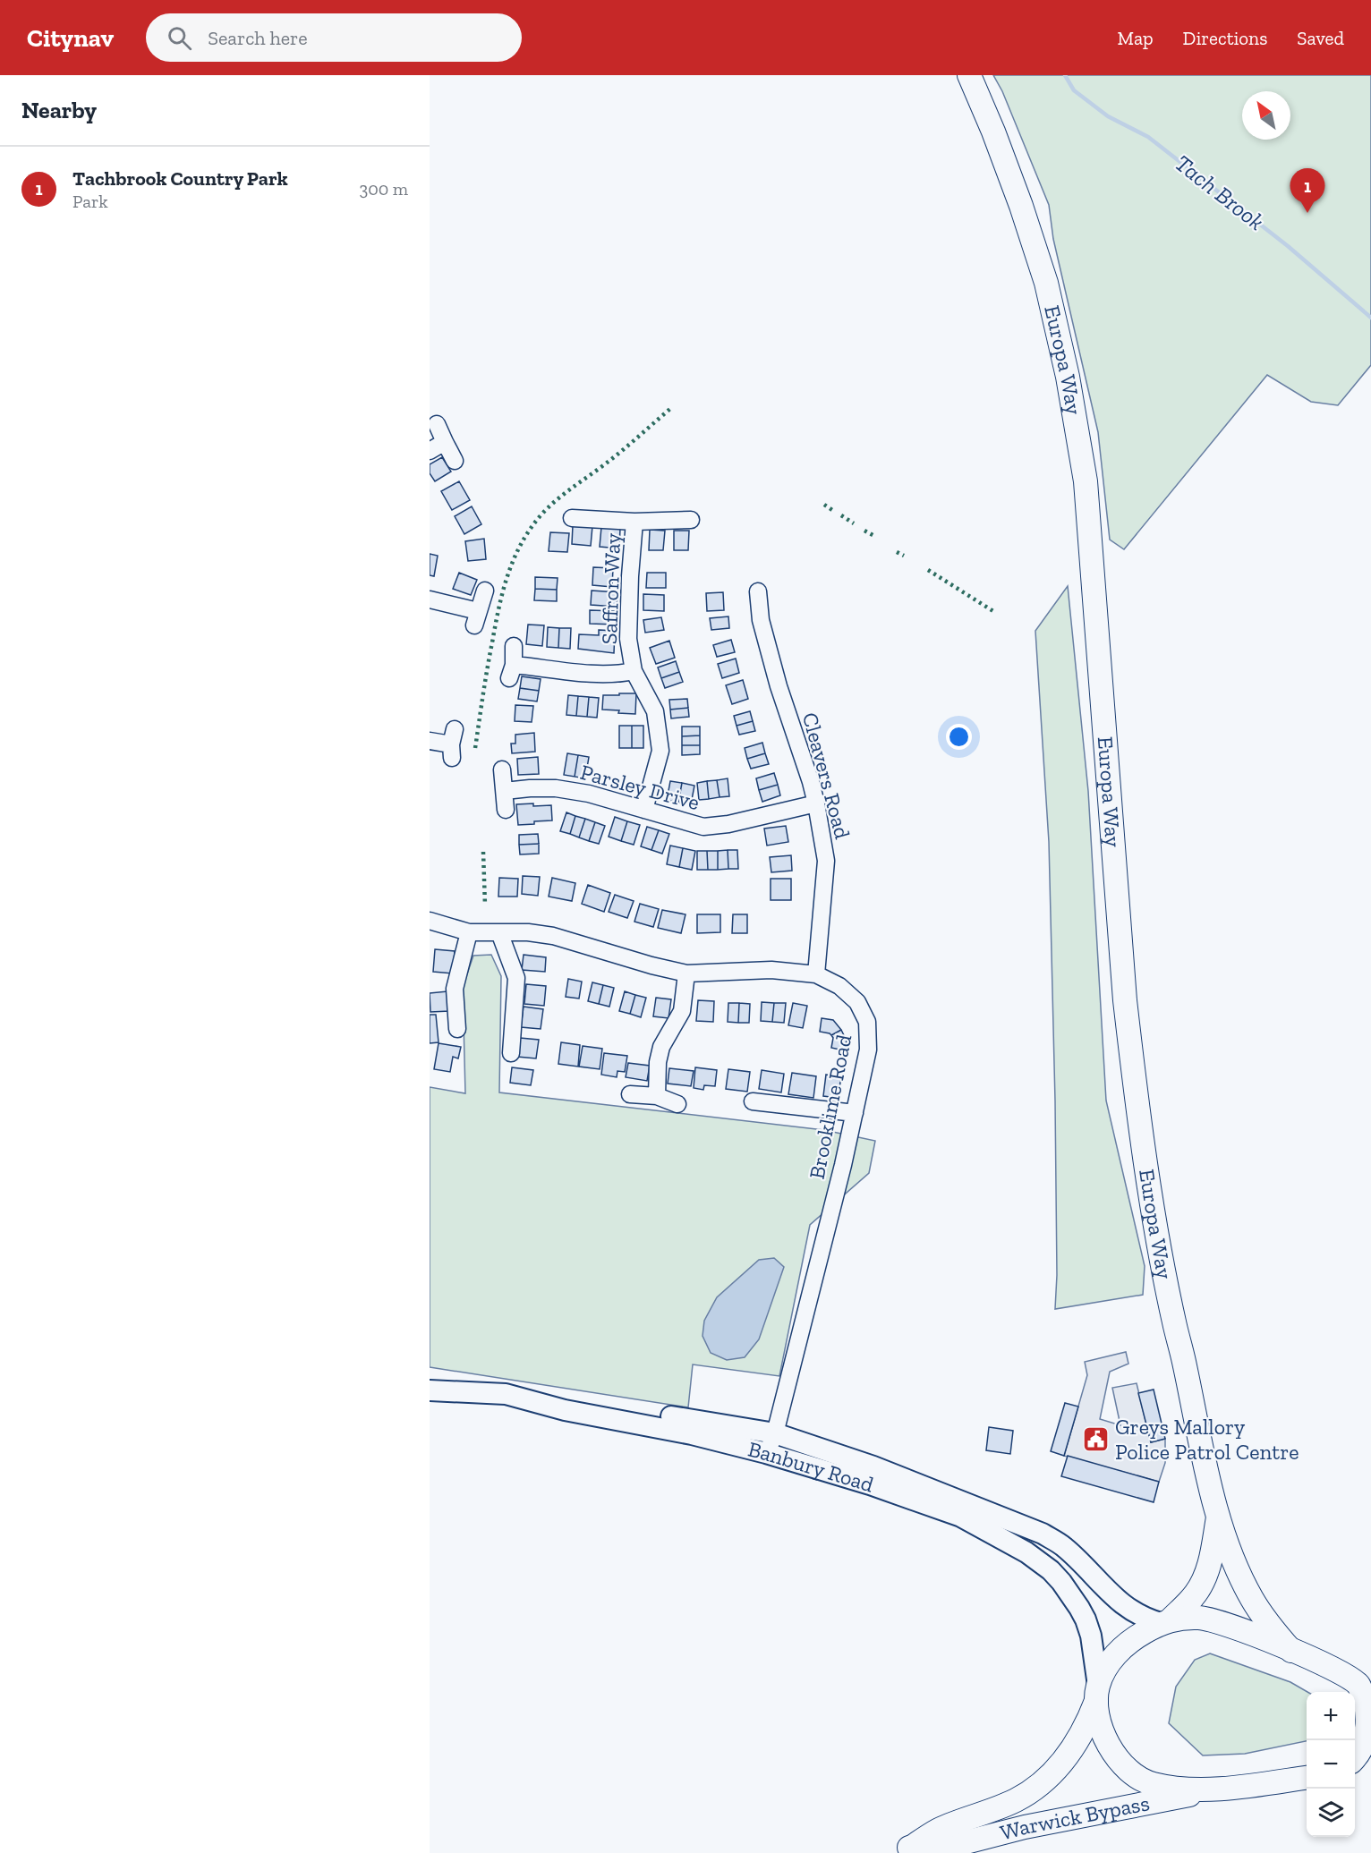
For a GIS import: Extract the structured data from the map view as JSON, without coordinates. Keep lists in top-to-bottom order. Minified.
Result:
{"streets":{"highway":["Europa Way","Warwick Bypass"],"main road":["Banbury Road"],"street":["Saffron Way","Cleavers Road","Parsley Drive","Brooklime Road"]},"crossings":[["Europa Way","Warwick Bypass"],["Saffron Way","Parsley Drive"],["Cleavers Road","Parsley Drive"],["Cleavers Road","Brooklime Road"],["Brooklime Road","Banbury Road"],["Banbury Road","Warwick Bypass"]],"water":["Tach Brook"],"places":{"public building":["Greys Mallory Police Patrol Centre"]},"north":"top left","page":{"header":"Citynav","search":"Search here","nav":["Map","Directions","Saved"],"heading":"Nearby","list":[{"mark":"1","name":"Tachbrook Country Park","note":"Park","value":"300 m"}],"pins":"1","map_buttons":["+","−"]}}
